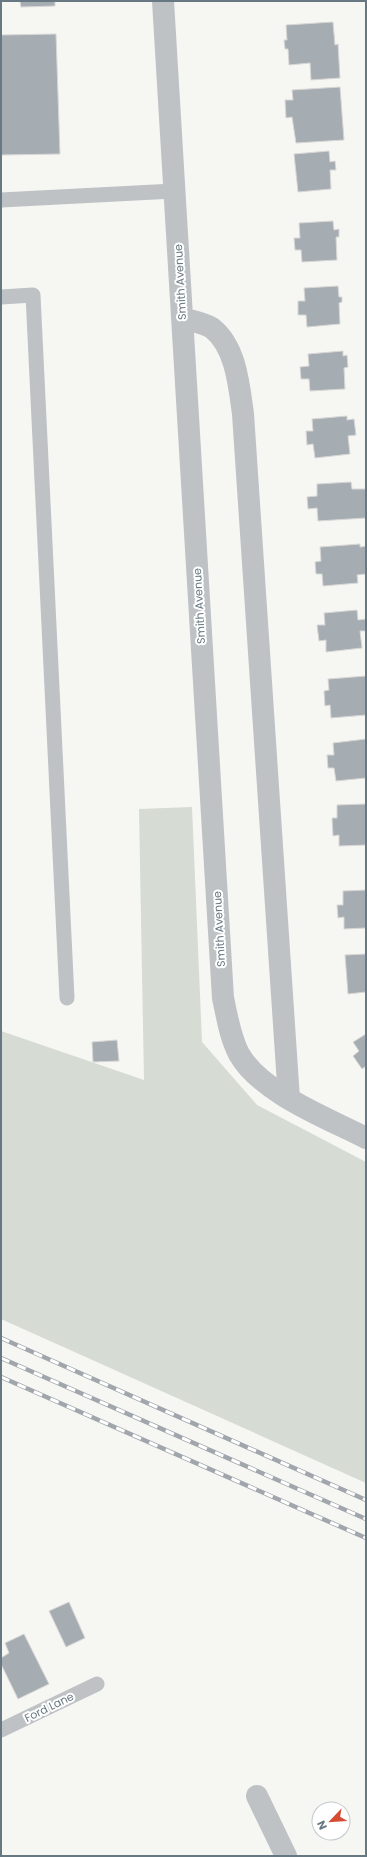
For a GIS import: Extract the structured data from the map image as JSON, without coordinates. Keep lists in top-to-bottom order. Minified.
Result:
{"streets":{"street":["Smith Avenue"],"lane":["Ford Lane"]},"north":"bottom left"}
